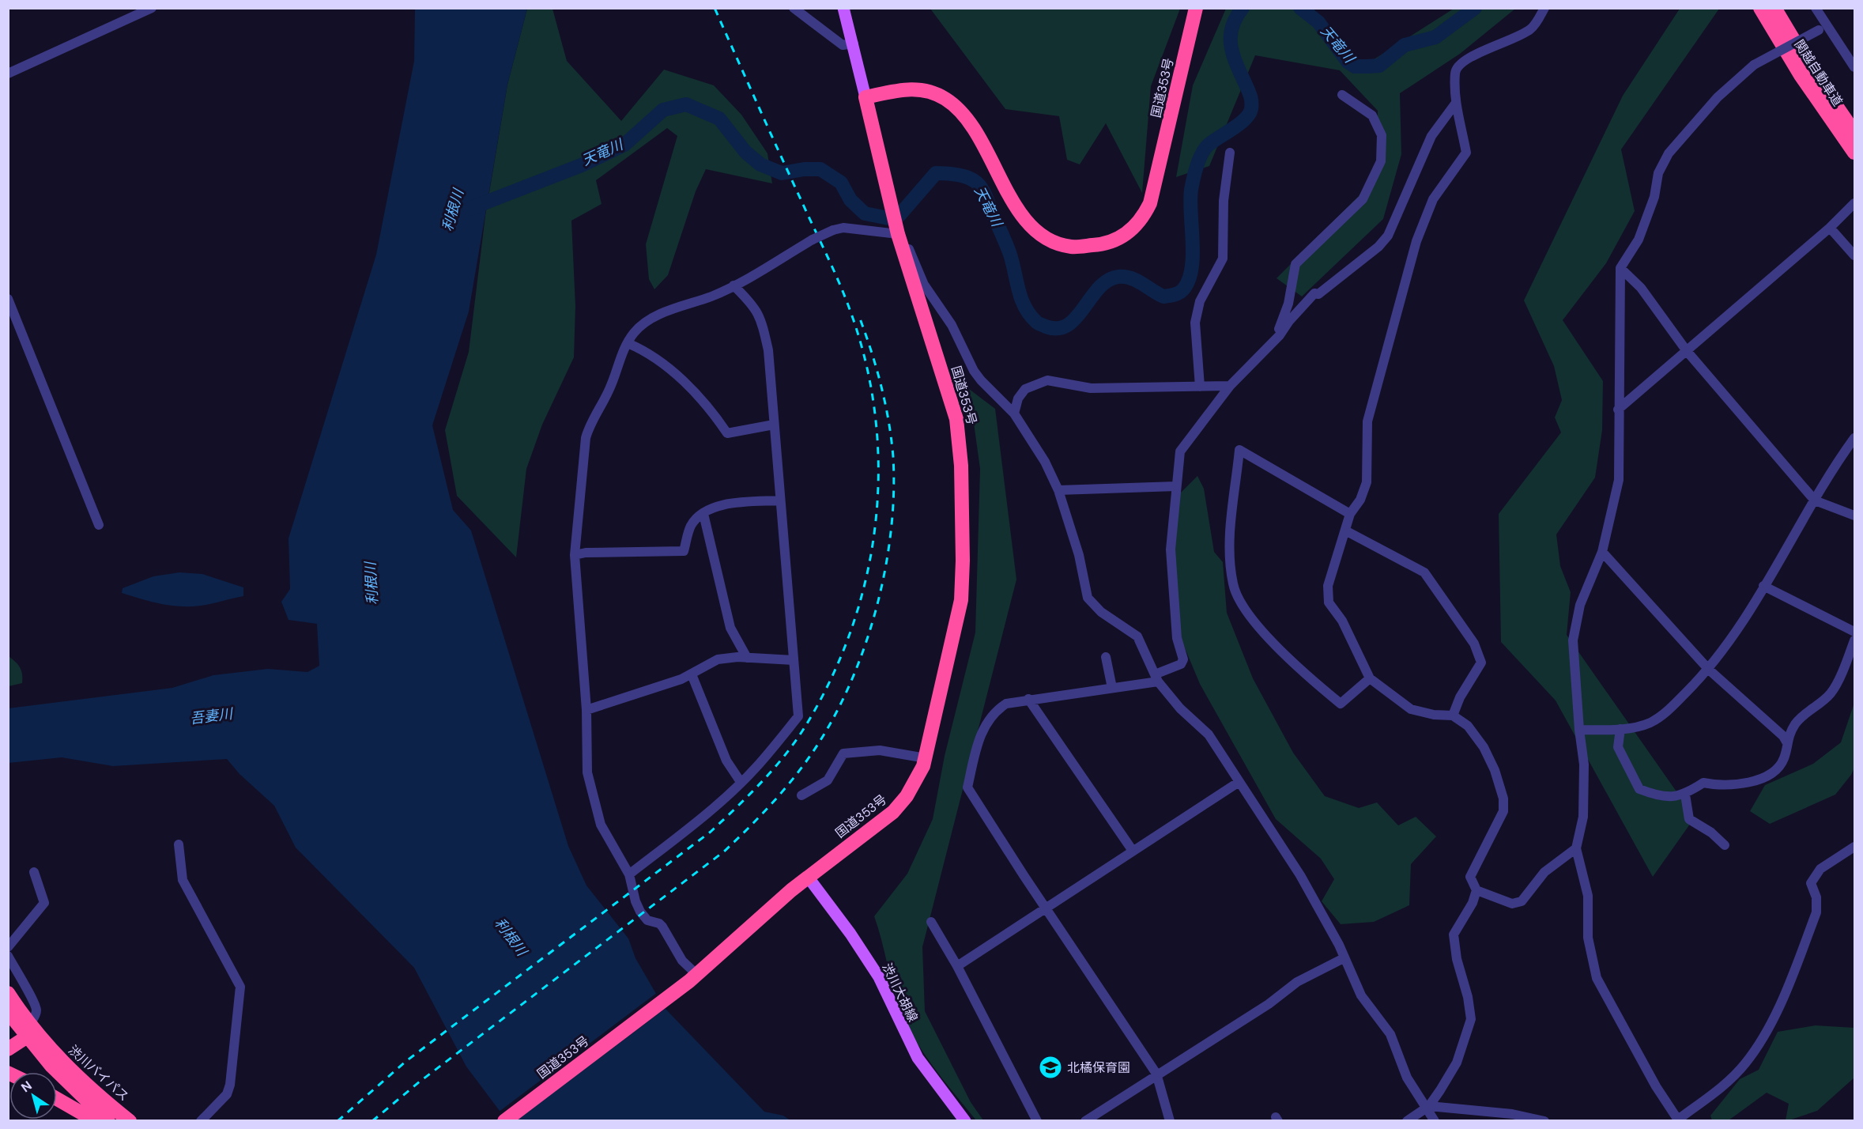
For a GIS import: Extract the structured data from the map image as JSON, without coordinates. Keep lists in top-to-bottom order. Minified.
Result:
{"streets":{"highway":["関越自動車道","国道353号","渋川バイパス"],"main road":["渋川大胡線"]},"crossings":[["国道353号","渋川大胡線"]],"water":["天竜川","利根川","吾妻川"],"places":{"school or university":["北橘保育園"]},"north":"top left"}
